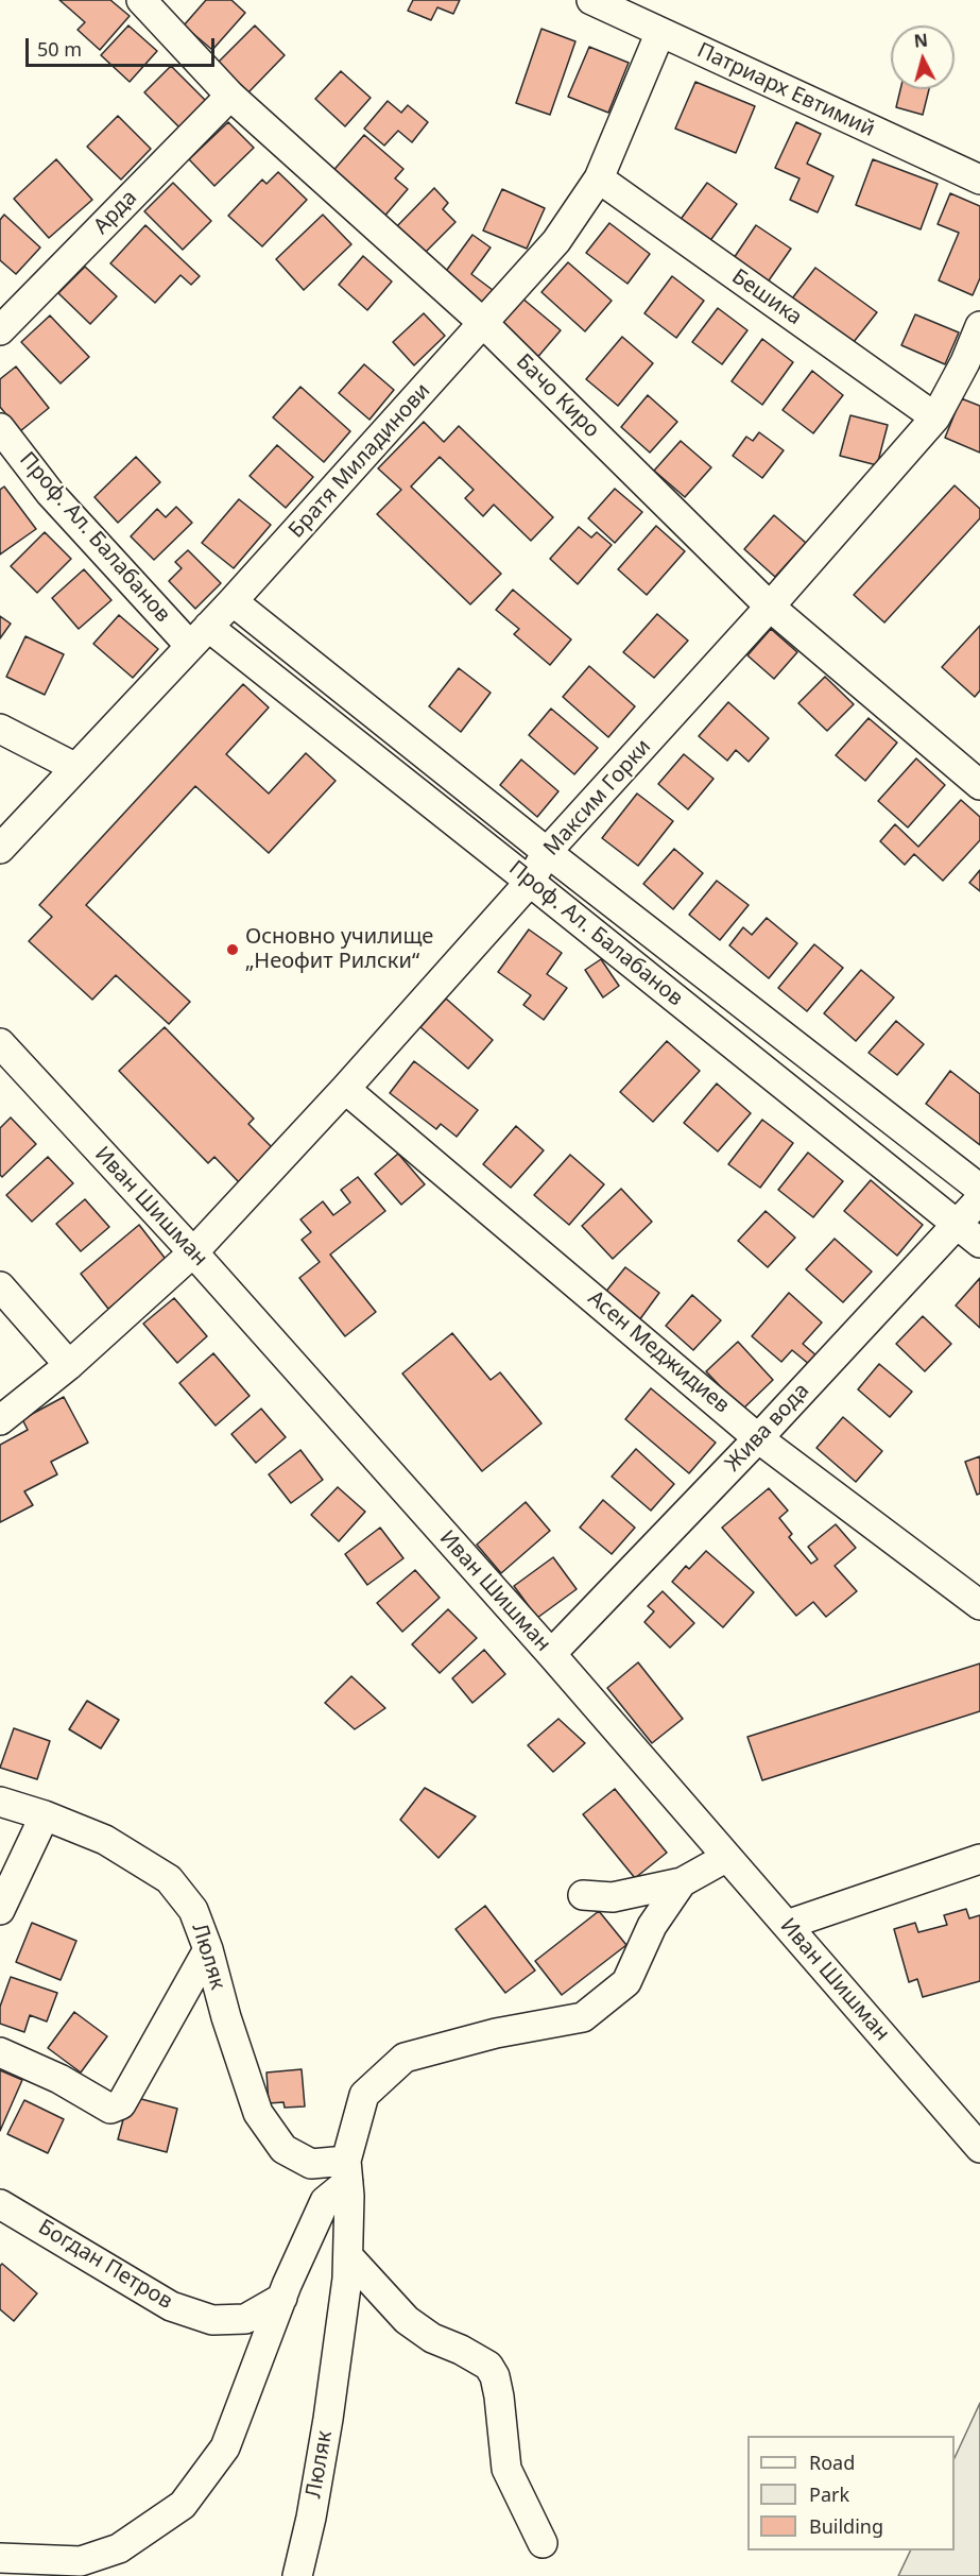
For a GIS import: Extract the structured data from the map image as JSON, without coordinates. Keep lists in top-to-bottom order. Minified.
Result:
{"streets":{"street":["Патриарх Евтимий","Арда","Бешика","Бачо Киро","Братя Миладинови","Проф. Ал. Балабанов","Максим Горки","Иван Шишман","Асен Меджидиев","Жива вода","Люляк","Богдан Петров"]},"crossings":[["Патриарх Евтимий","Братя Миладинови"],["Арда","Бачо Киро"],["Бешика","Братя Миладинови"],["Бешика","Максим Горки"],["Бачо Киро","Братя Миладинови"],["Бачо Киро","Максим Горки"],["Братя Миладинови","Проф. Ал. Балабанов"],["Проф. Ал. Балабанов","Максим Горки"],["Проф. Ал. Балабанов","Жива вода"],["Максим Горки","Иван Шишман"],["Максим Горки","Асен Меджидиев"],["Иван Шишман","Жива вода"],["Иван Шишман","Люляк"],["Асен Меджидиев","Жива вода"]],"places":["Основно училище „Неофит Рилски“"],"legend":["Road","Park","Building"],"scale_bar":"50 m","north":"top"}
